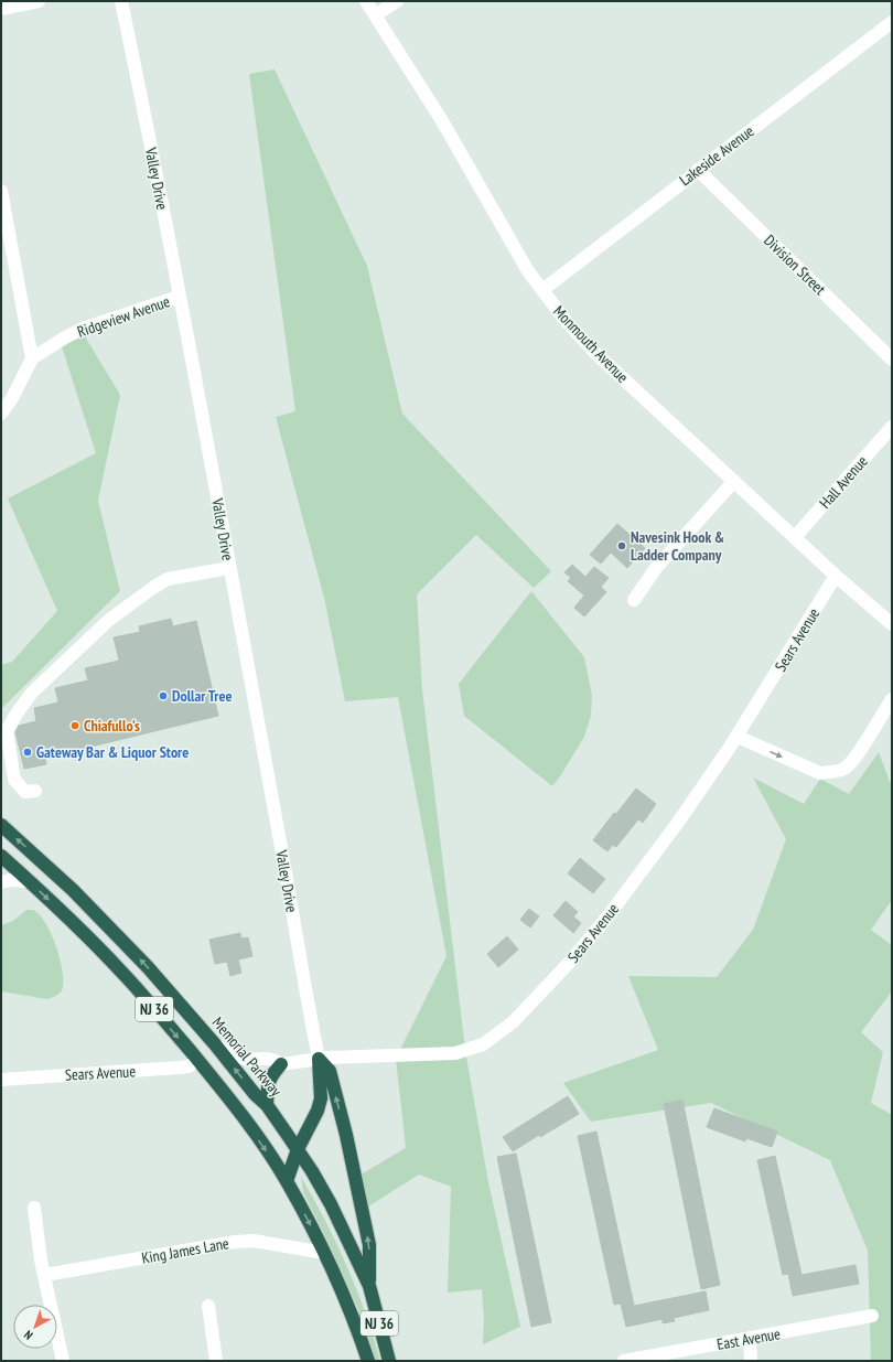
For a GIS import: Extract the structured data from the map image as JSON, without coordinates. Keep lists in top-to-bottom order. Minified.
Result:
{"streets":{"highway":["NJ 36","Memorial Parkway"],"street":["Lakeside Avenue","Valley Drive","Division Street","Ridgeview Avenue","Monmouth Avenue","Hall Avenue","Sears Avenue","King James Lane","East Avenue"]},"crossings":[["Lakeside Avenue","Division Street"],["Lakeside Avenue","Monmouth Avenue"],["Valley Drive","Ridgeview Avenue"],["Valley Drive","Sears Avenue"],["Monmouth Avenue","Hall Avenue"],["Monmouth Avenue","Sears Avenue"],["Sears Avenue","NJ 36"],["Sears Avenue","Memorial Parkway"],["NJ 36","King James Lane"]],"places":["Navesink Hook & Ladder Company","Dollar Tree","Chiafullo's","Gateway Bar & Liquor Store"],"north":"bottom left"}
